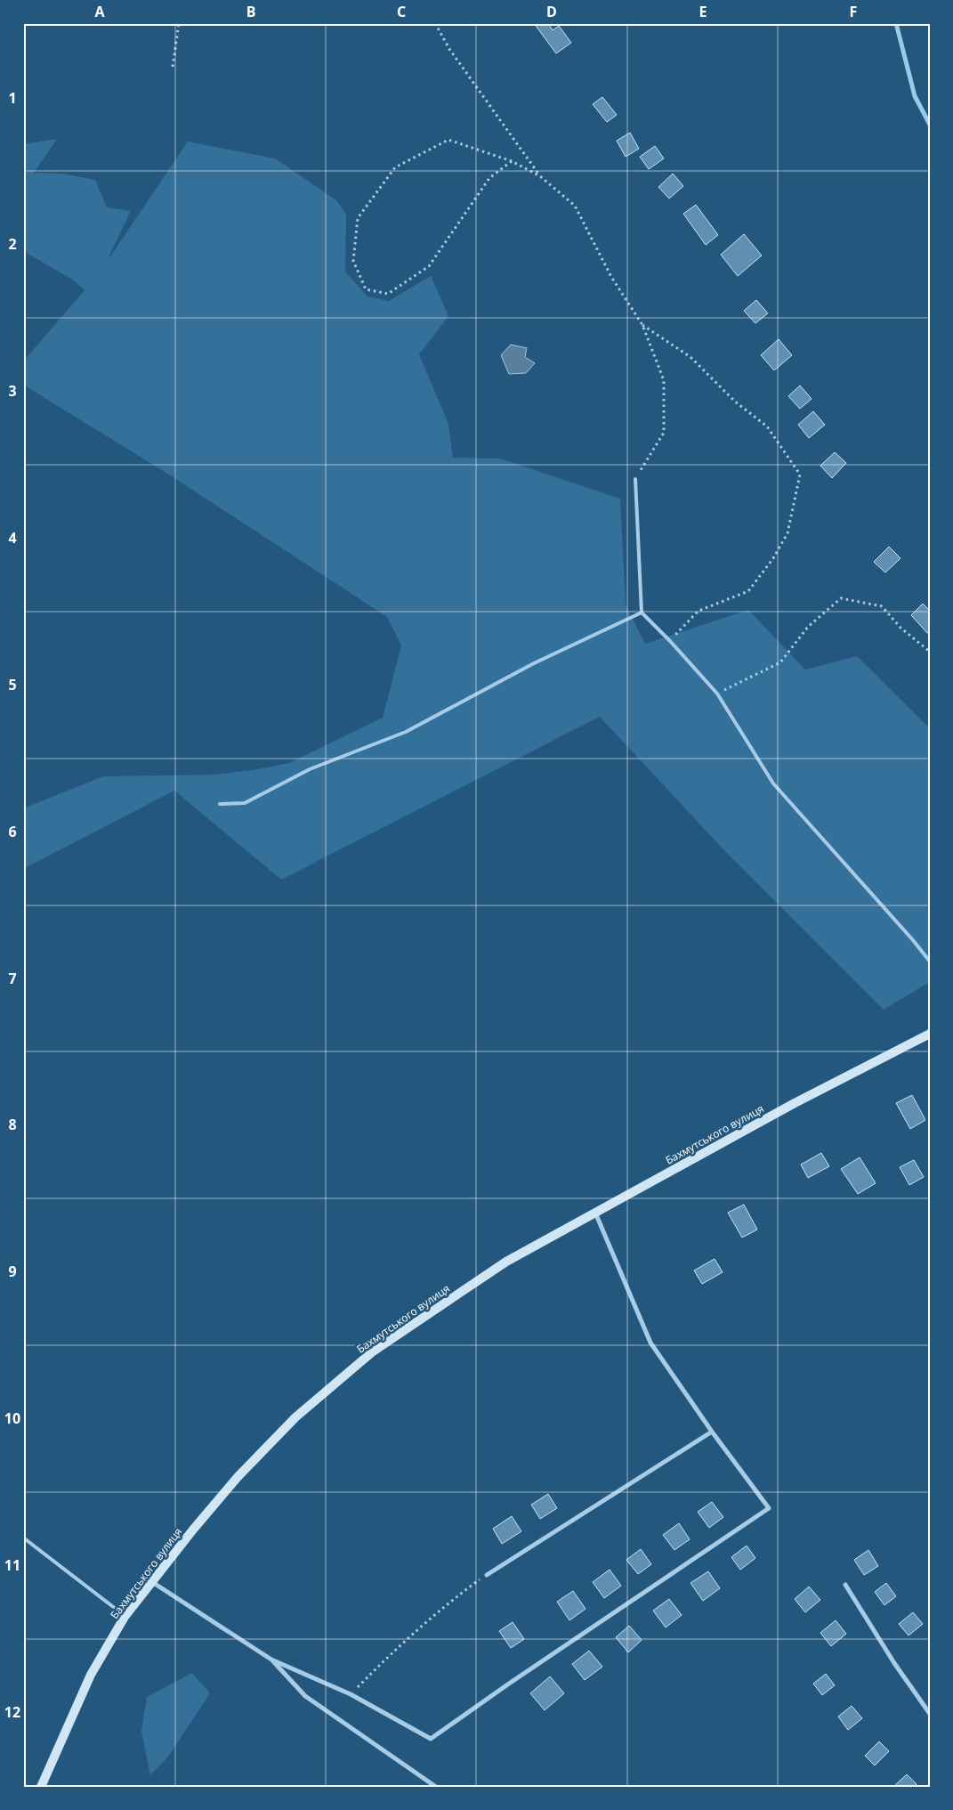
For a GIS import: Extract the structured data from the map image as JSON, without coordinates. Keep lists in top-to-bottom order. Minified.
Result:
{"streets":{"main road":["Бахмутського вулиця"]},"grid":{"columns":["A","B","C","D","E","F"],"rows":["1","2","3","4","5","6","7","8","9","10","11","12"]}}
